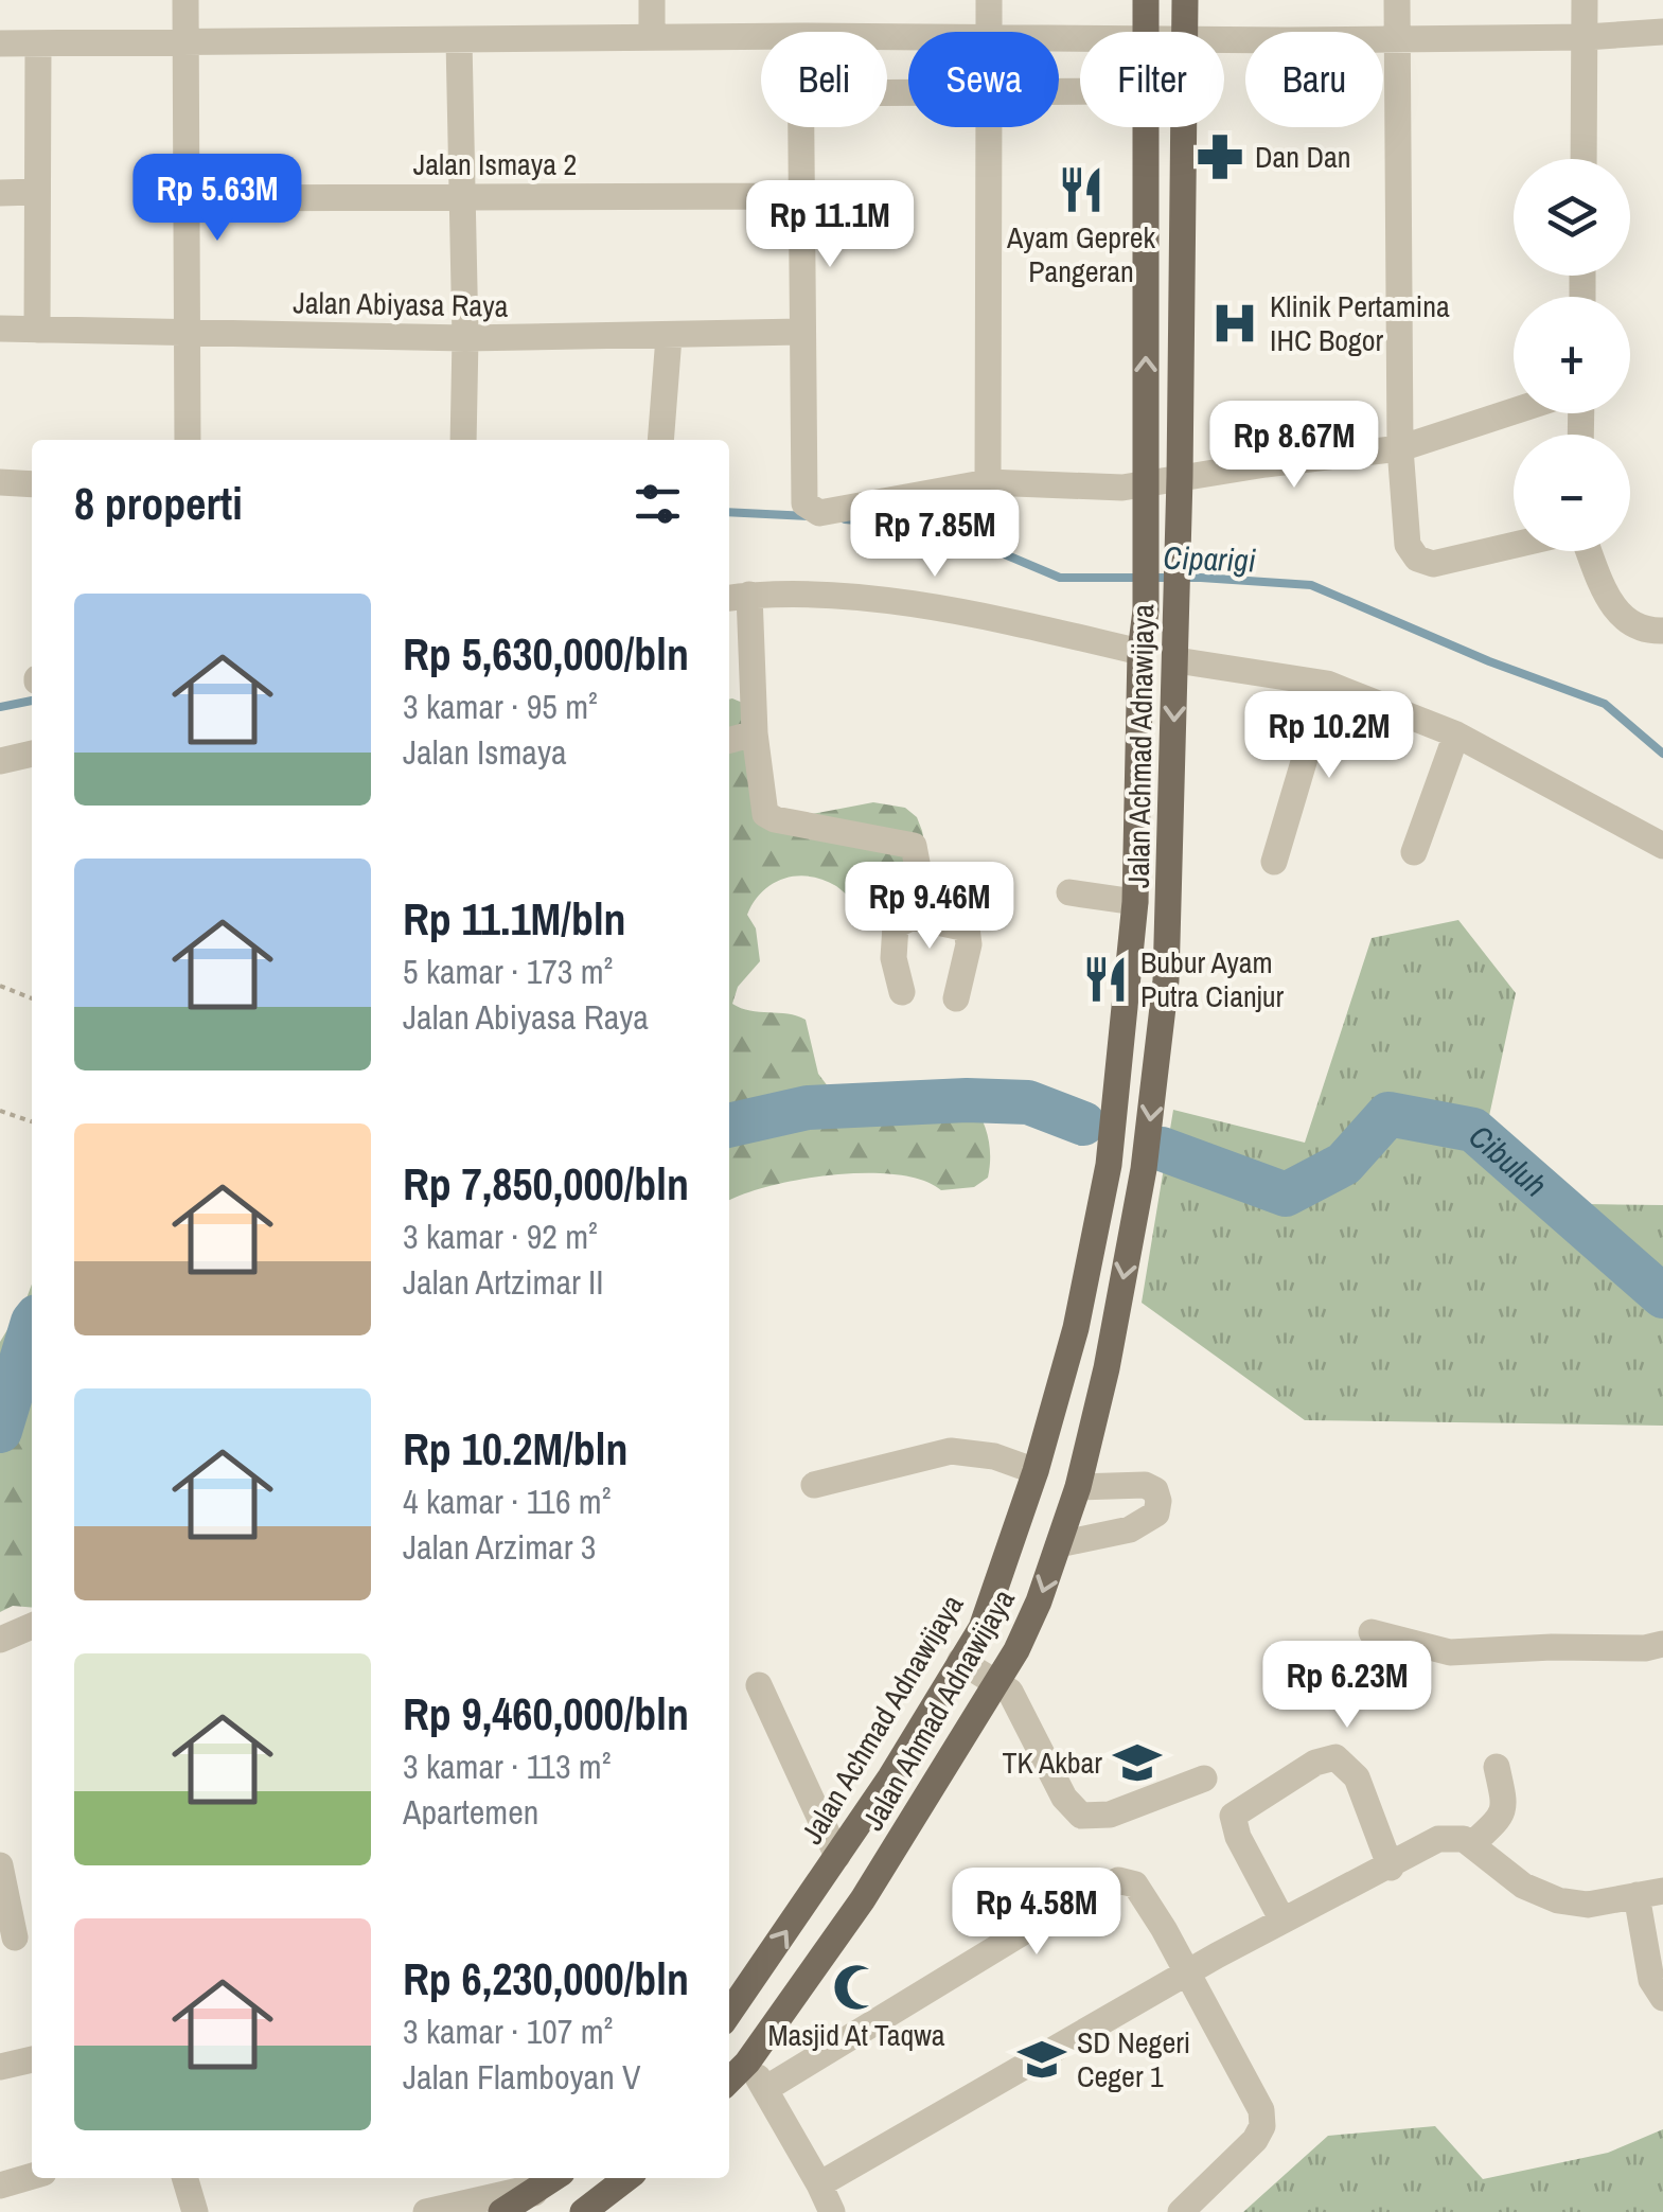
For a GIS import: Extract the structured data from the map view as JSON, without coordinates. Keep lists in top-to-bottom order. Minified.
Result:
{"streets":{"main road":["Jalan Achmad Adnawijaya","Jalan Ahmad Adnawijaya"],"street":["Jalan Ismaya 2","Jalan Abiyasa Raya"]},"crossings":[["Jalan Achmad Adnawijaya","Jalan Ahmad Adnawijaya"]],"water":["Ciparigi","Cibuluh"],"places":{"pharmacy":["Dan Dan"],"restaurant":["Ayam Geprek Pangeran","Bubur Ayam Putra Cianjur"],"hospital":["Klinik Pertamina IHC Bogor"],"school or university":["TK Akbar","SD Negeri Ceger 1"],"mosque":["Masjid At Taqwa"]},"page":{"chip":["Beli","Sewa","Filter","Baru"],"price":["Rp 5.63M","Rp 11.1M","Rp 8.67M","Rp 7.85M","Rp 10.2M","Rp 9.46M","Rp 6.23M","Rp 4.58M"],"map_buttons":["+","−"],"heading":"8 properti","list":[{"name":"Rp 5,630,000/bln","note":"3 kamar · 95 m² · Jalan Ismaya"},{"name":"Rp 11.1M/bln","note":"5 kamar · 173 m² · Jalan Abiyasa Raya"},{"name":"Rp 7,850,000/bln","note":"3 kamar · 92 m² · Jalan Artzimar II"},{"name":"Rp 10.2M/bln","note":"4 kamar · 116 m² · Jalan Arzimar 3"},{"name":"Rp 9,460,000/bln","note":"3 kamar · 113 m² · Apartemen"},{"name":"Rp 6,230,000/bln","note":"3 kamar · 107 m² · Jalan Flamboyan V"}]}}
